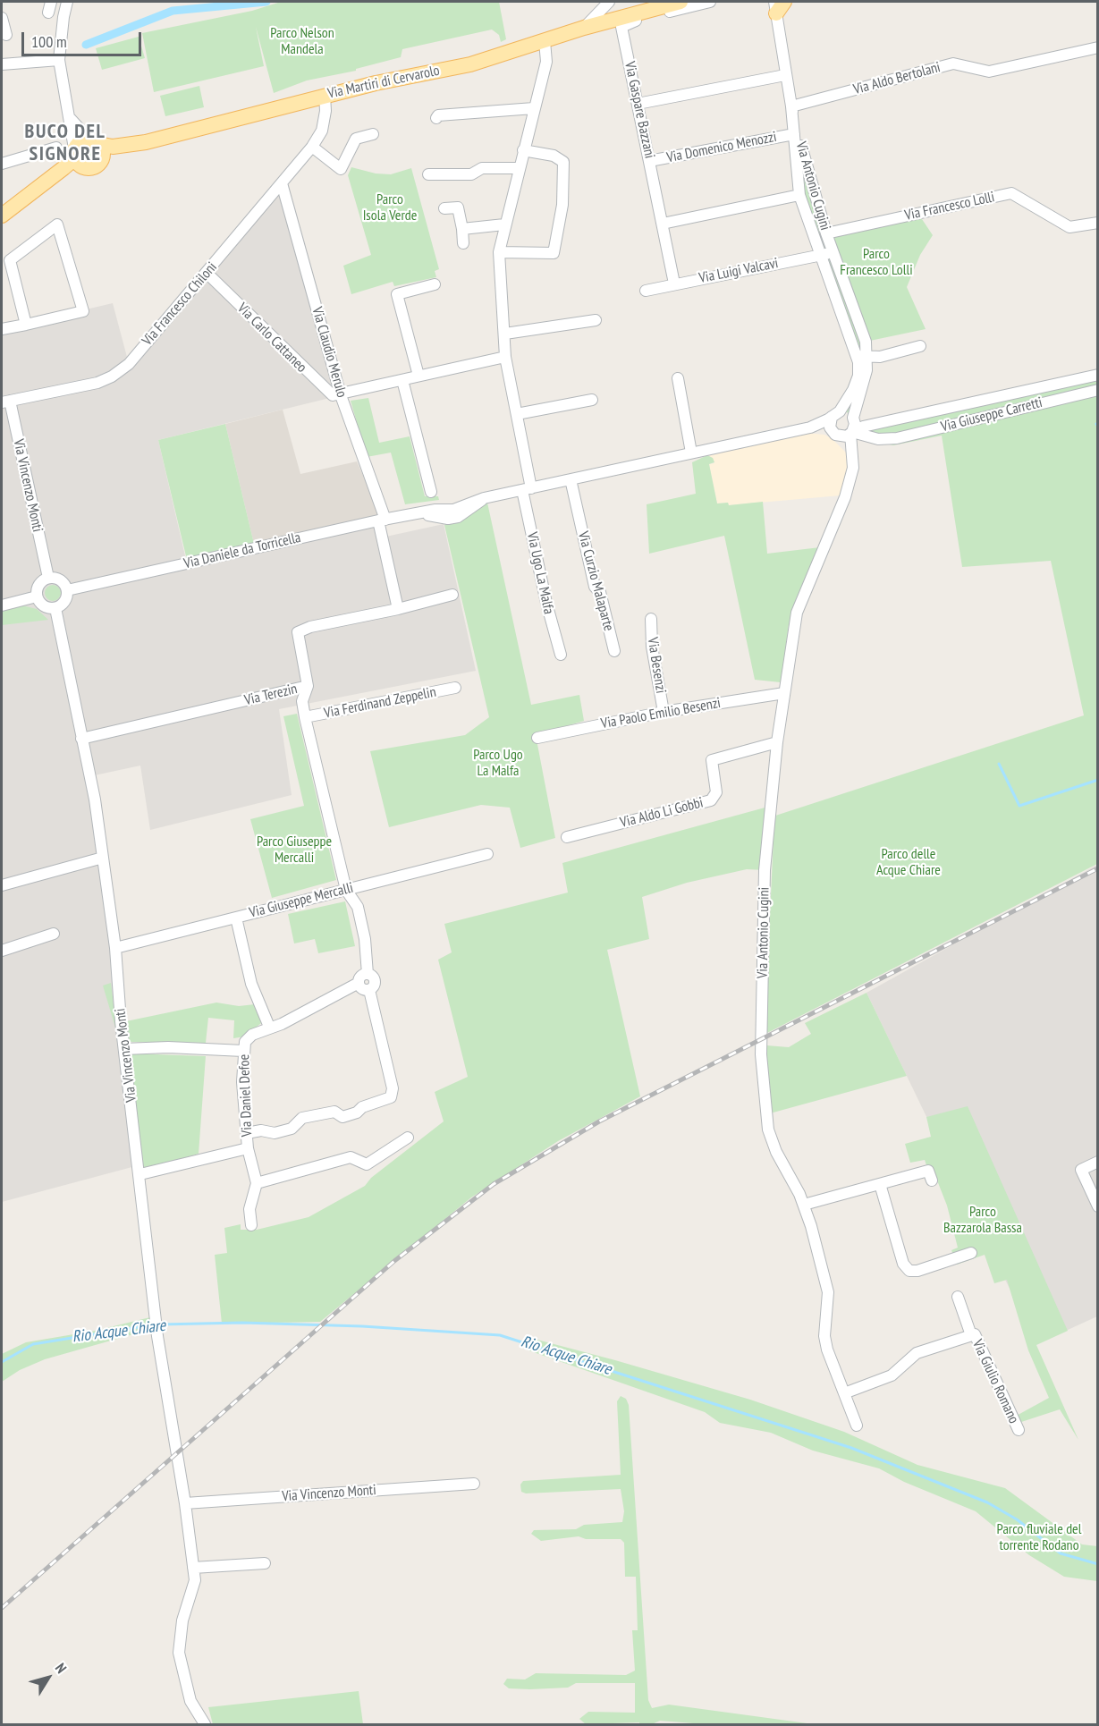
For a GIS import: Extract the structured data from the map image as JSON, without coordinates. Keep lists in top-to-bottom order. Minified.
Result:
{"streets":{"main road":["Via Martiri di Cervarolo"],"street":["Via Aldo Bertolani","Via Gaspare Bazzani","Via Domenico Menozzi","Via Antonio Cugini","Via Francesco Lolli","Via Luigi Valcavi","Via Francesco Chiloni","Via Carlo Cattaneo","Via Claudio Merulo","Via Giuseppe Carretti","Via Vincenzo Monti","Via Daniele da Torricella","Via Ugo La Malfa","Via Curzio Malaparte","Via Besenzi","Via Terezin","Via Ferdinand Zeppelin","Via Paolo Emilio Besenzi","Via Aldo Li Gobbi","Via Giuseppe Mercalli","Via Daniel Defoe","Via Giulio Romano"]},"crossings":[["Via Aldo Bertolani","Via Antonio Cugini"],["Via Martiri di Cervarolo","Via Francesco Chiloni"],["Via Martiri di Cervarolo","Via Ugo La Malfa"],["Via Gaspare Bazzani","Via Domenico Menozzi"],["Via Gaspare Bazzani","Via Luigi Valcavi"],["Via Domenico Menozzi","Via Antonio Cugini"],["Via Antonio Cugini","Via Francesco Lolli"],["Via Antonio Cugini","Via Luigi Valcavi"],["Via Antonio Cugini","Via Giuseppe Carretti"],["Via Antonio Cugini","Via Daniele da Torricella"],["Via Antonio Cugini","Via Paolo Emilio Besenzi"],["Via Antonio Cugini","Via Aldo Li Gobbi"],["Via Antonio Cugini","Via Giulio Romano"],["Via Francesco Chiloni","Via Carlo Cattaneo"],["Via Francesco Chiloni","Via Claudio Merulo"],["Via Francesco Chiloni","Via Vincenzo Monti"],["Via Carlo Cattaneo","Via Claudio Merulo"],["Via Claudio Merulo","Via Daniele da Torricella"],["Via Vincenzo Monti","Via Daniele da Torricella"],["Via Vincenzo Monti","Via Terezin"],["Via Vincenzo Monti","Via Giuseppe Mercalli"],["Via Daniele da Torricella","Via Ugo La Malfa"],["Via Daniele da Torricella","Via Curzio Malaparte"],["Via Besenzi","Via Paolo Emilio Besenzi"],["Via Terezin","Via Ferdinand Zeppelin"],["Via Ferdinand Zeppelin","Via Giuseppe Mercalli"]],"districts":["BUCO DEL SIGNORE"],"water":["Rio Acque Chiare"],"parks":["Parco Nelson Mandela","Parco Isola Verde","Parco Francesco Lolli","Parco Ugo La Malfa","Parco Giuseppe Mercalli","Parco delle Acque Chiare","Parco Bazzarola Bassa","Parco fluviale del torrente Rodano"],"scale_bar":"100 m","north":"top right"}
